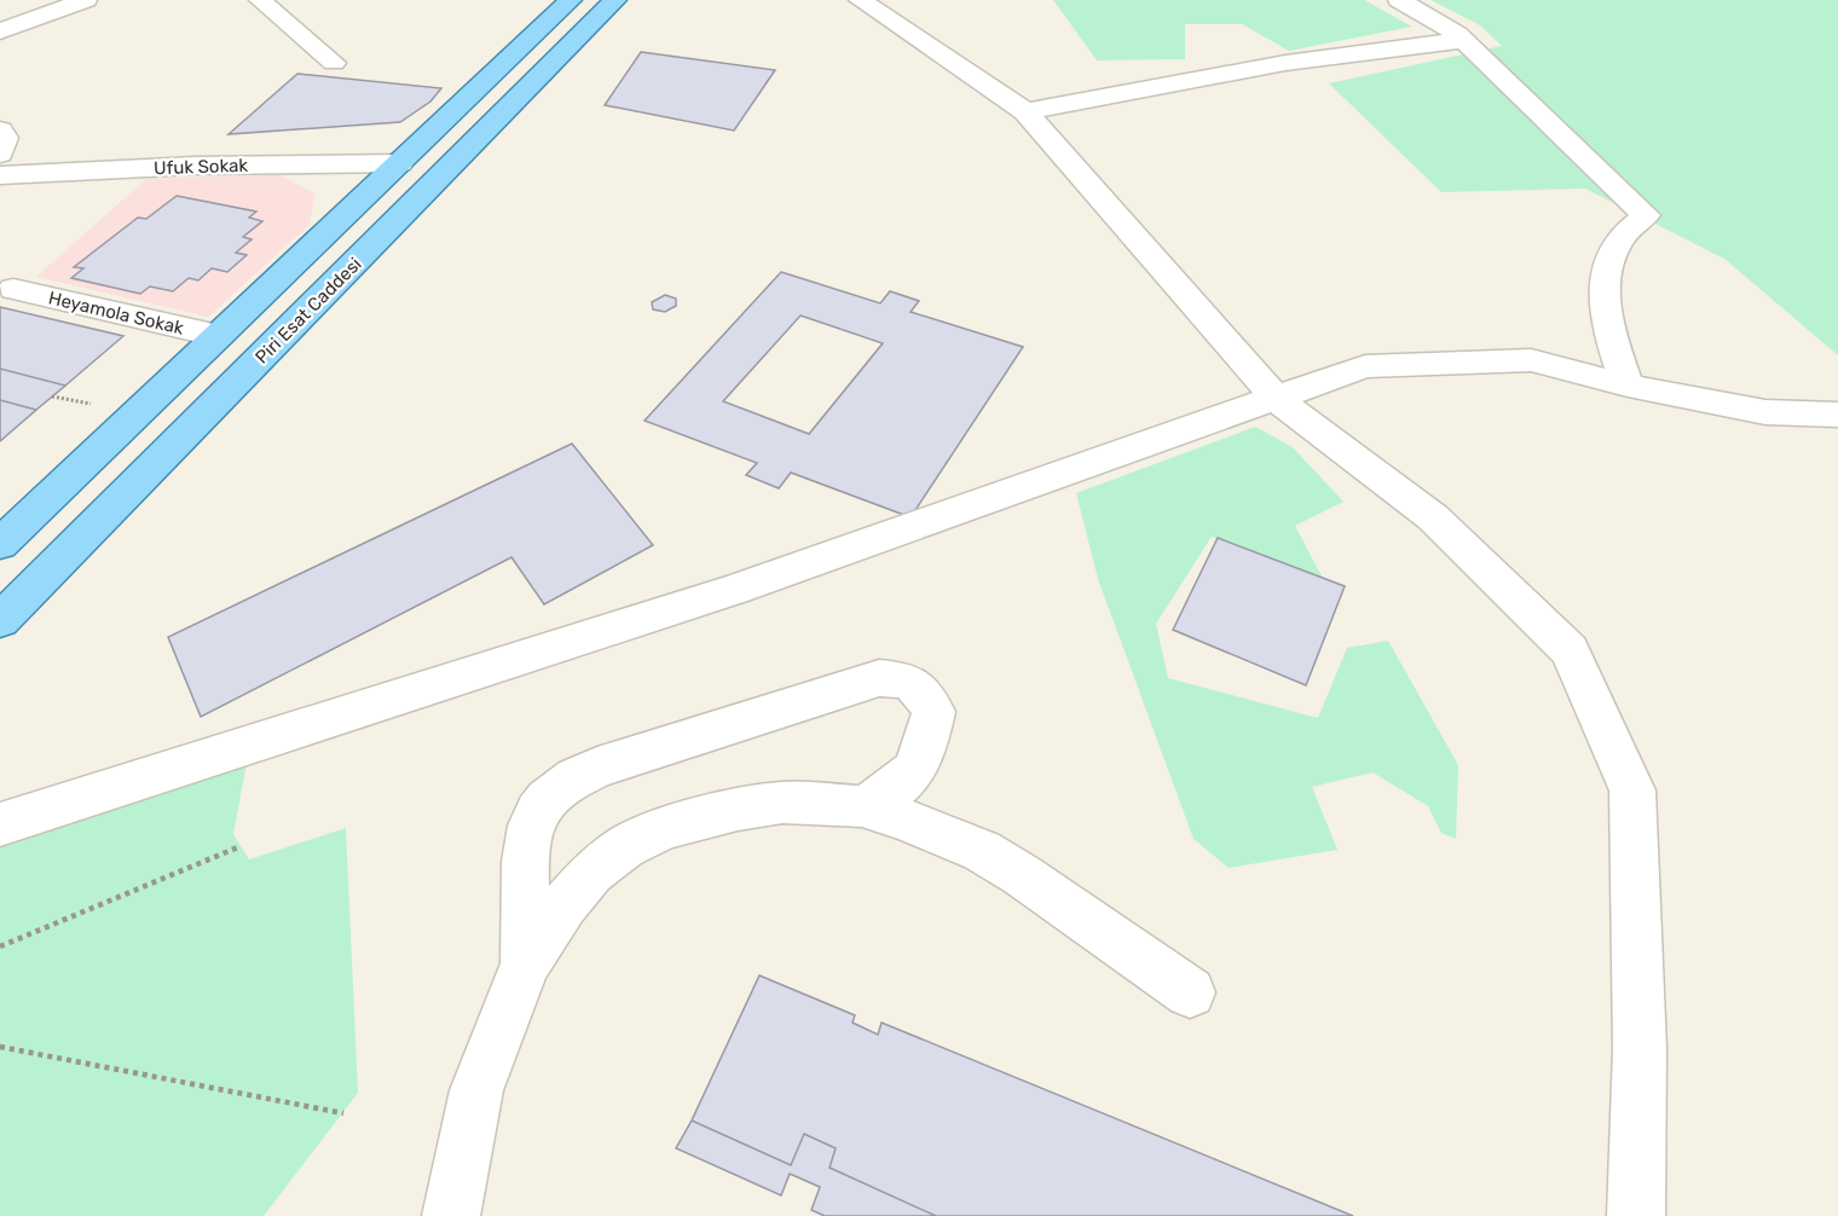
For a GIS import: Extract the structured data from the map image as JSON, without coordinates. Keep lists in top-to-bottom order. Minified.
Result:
{"streets":{"main road":["Piri Esat Caddesi"],"street":["Ufuk Sokak","Heyamola Sokak"]},"crossings":[["Ufuk Sokak","Piri Esat Caddesi"],["Piri Esat Caddesi","Heyamola Sokak"]]}
